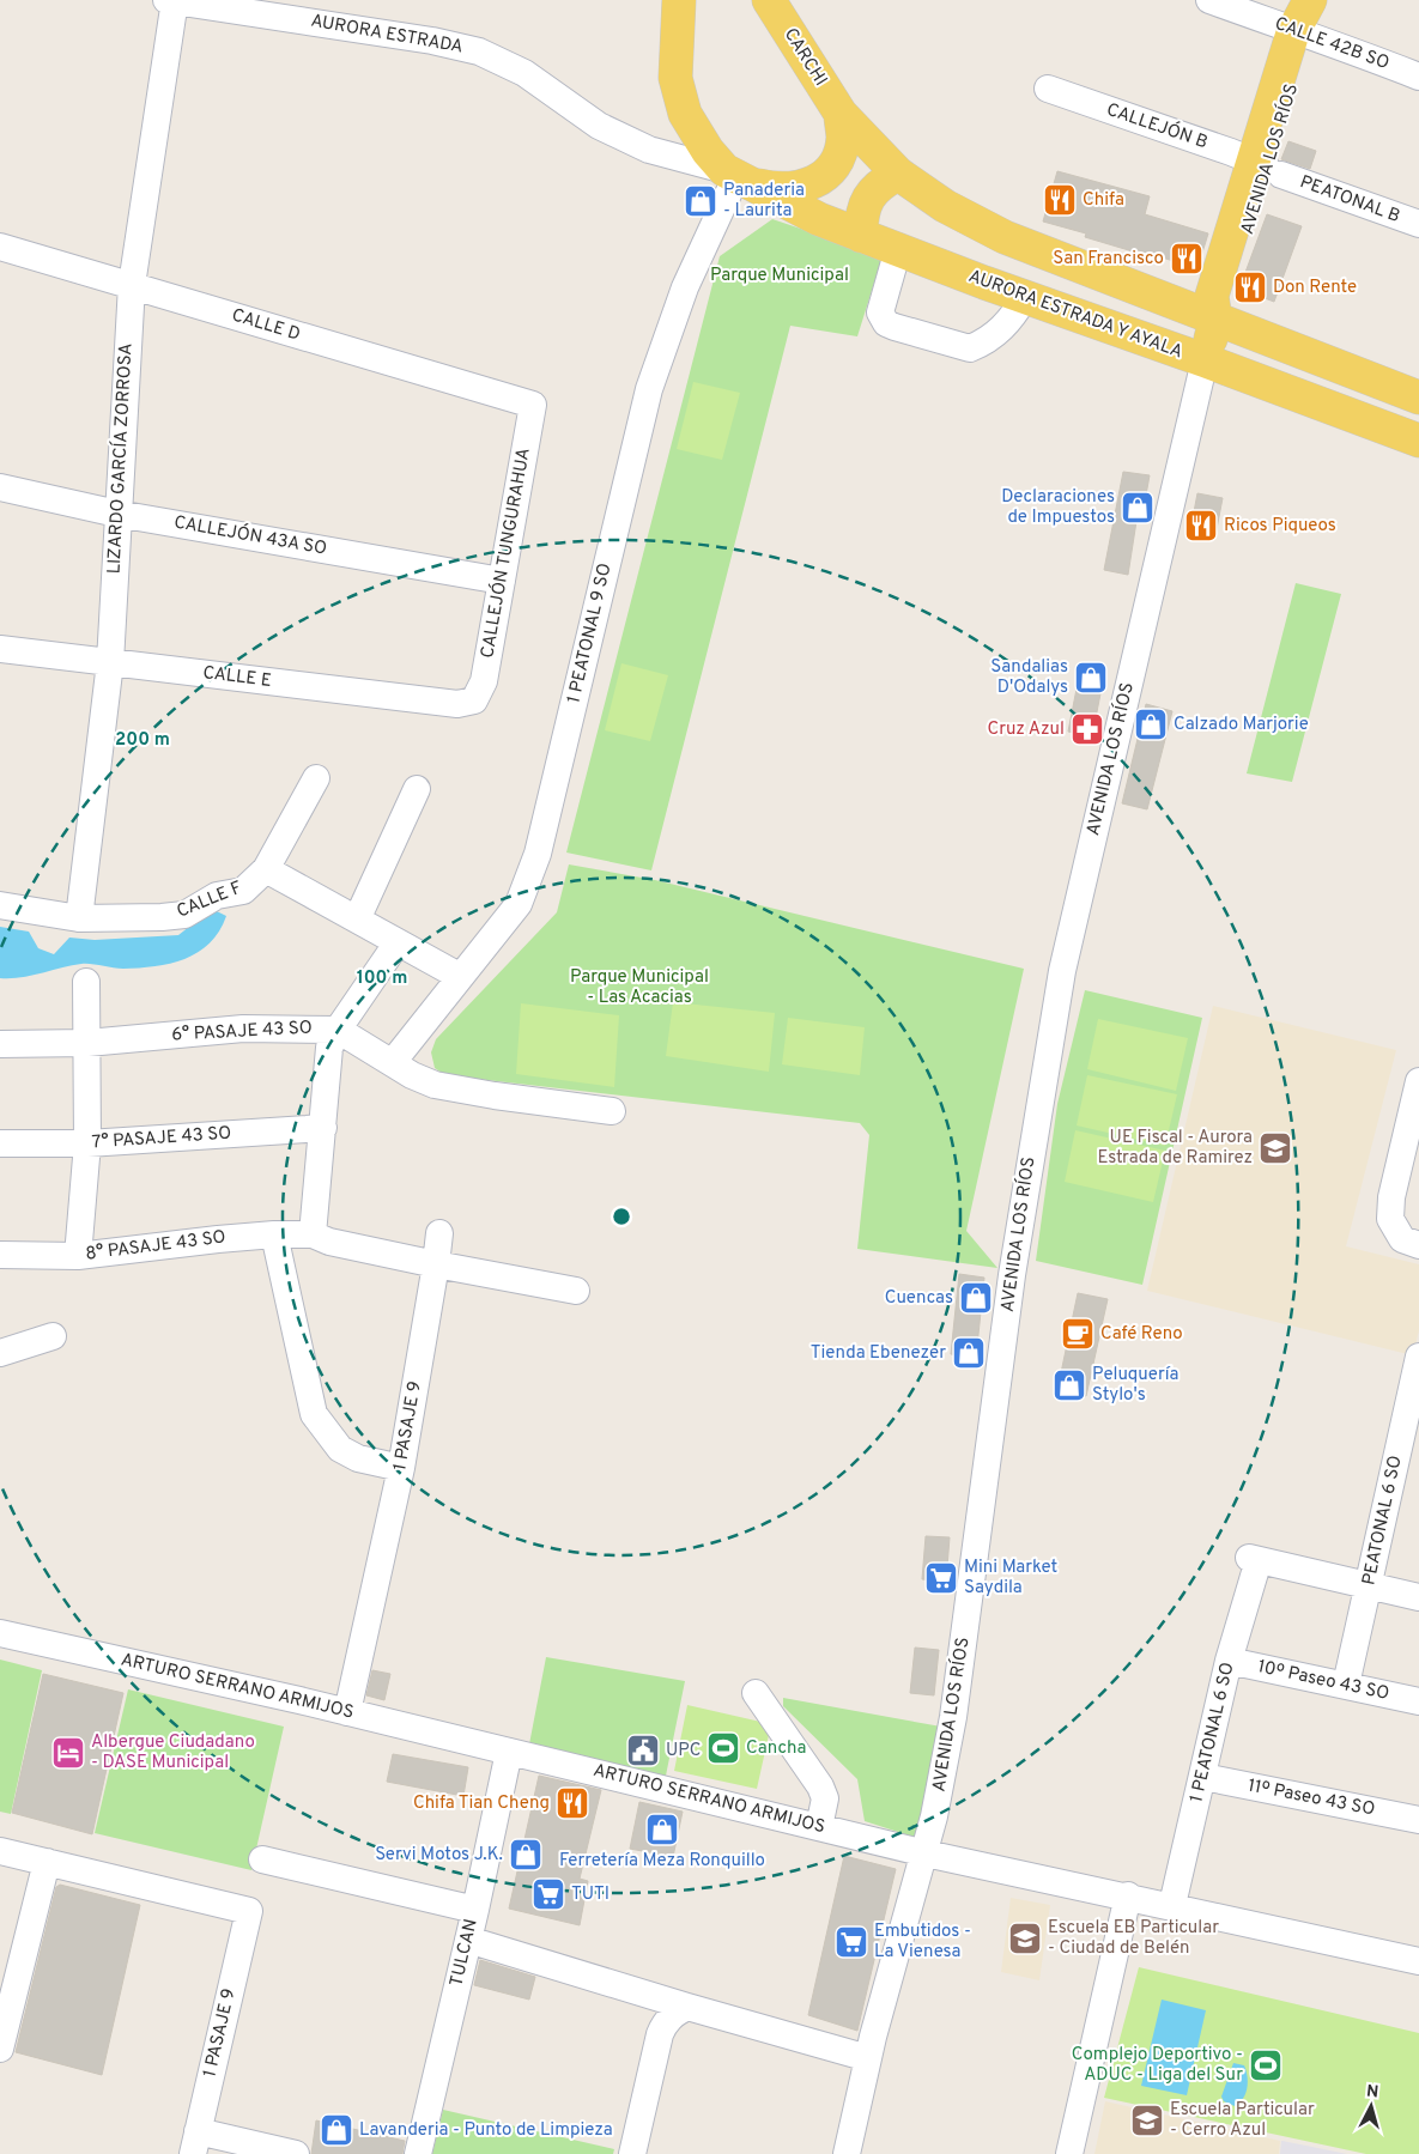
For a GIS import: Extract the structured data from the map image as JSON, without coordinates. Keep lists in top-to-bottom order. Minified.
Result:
{"streets":{"main road":["CARCHI","AVENIDA LOS RÍOS","AURORA ESTRADA Y AYALA"],"street":["AURORA ESTRADA","CALLE 42B SO","CALLEJÓN B","PEATONAL B","CALLE D","LIZARDO GARCÍA ZORROSA","CALLEJÓN 43A SO","CALLEJÓN TUNGURAHUA","1 PEATONAL 9 SO","CALLE E","CALLE F","6° PASAJE 43 SO","7° PASAJE 43 SO","8° PASAJE 43 SO","1 PASAJE 9","PEATONAL 6 SO","10º Paseo 43 SO","ARTURO SERRANO ARMIJOS","1 PEATONAL 6 SO","11º Paseo 43 SO","TULCAN"]},"crossings":[["AURORA ESTRADA","AURORA ESTRADA Y AYALA"],["AURORA ESTRADA","LIZARDO GARCÍA ZORROSA"],["AURORA ESTRADA","1 PEATONAL 9 SO"],["CALLE 42B SO","AVENIDA LOS RÍOS"],["CALLEJÓN B","AVENIDA LOS RÍOS"],["CALLEJÓN B","PEATONAL B"],["AVENIDA LOS RÍOS","PEATONAL B"],["AVENIDA LOS RÍOS","AURORA ESTRADA Y AYALA"],["AVENIDA LOS RÍOS","ARTURO SERRANO ARMIJOS"],["AURORA ESTRADA Y AYALA","1 PEATONAL 9 SO"],["CALLE D","LIZARDO GARCÍA ZORROSA"],["CALLE D","CALLEJÓN TUNGURAHUA"],["LIZARDO GARCÍA ZORROSA","CALLEJÓN 43A SO"],["LIZARDO GARCÍA ZORROSA","CALLE E"],["LIZARDO GARCÍA ZORROSA","CALLE F"],["CALLEJÓN 43A SO","CALLEJÓN TUNGURAHUA"],["CALLEJÓN TUNGURAHUA","CALLE E"],["1 PEATONAL 9 SO","6° PASAJE 43 SO"],["1 PASAJE 9","ARTURO SERRANO ARMIJOS"],["PEATONAL 6 SO","10º Paseo 43 SO"],["PEATONAL 6 SO","1 PEATONAL 6 SO"],["10º Paseo 43 SO","1 PEATONAL 6 SO"],["ARTURO SERRANO ARMIJOS","1 PEATONAL 6 SO"],["ARTURO SERRANO ARMIJOS","TULCAN"],["1 PEATONAL 6 SO","11º Paseo 43 SO"]],"parks":["Parque Municipal","Parque Municipal - Las Acacias"],"places":{"restaurant":["Chifa","San Francisco","Don Rente","Ricos Piqueos","Chifa Tian Cheng"],"shop":["Panaderia - Laurita","Declaraciones de Impuestos","Sandalias D'Odalys","Calzado Marjorie","Cuencas","Tienda Ebenezer","Peluquería Stylo's","Ferretería Meza Ronquillo","Servi Motos J.K.","Lavanderia - Punto de Limpieza"],"pharmacy":["Cruz Azul"],"school or university":["UE Fiscal - Aurora Estrada de Ramirez","Escuela EB Particular - Ciudad de Belén","Escuela Particular - Cerro Azul"],"cafe":["Café Reno"],"supermarket":["Mini Market Saydila","TUTI","Embutidos - La Vienesa"],"sports":["Cancha","Complejo Deportivo - ADUC - Liga del Sur"],"public building":["UPC"],"hotel":["Albergue Ciudadano - DASE Municipal"]},"north":"top","rings":["200 m","100 m"]}
